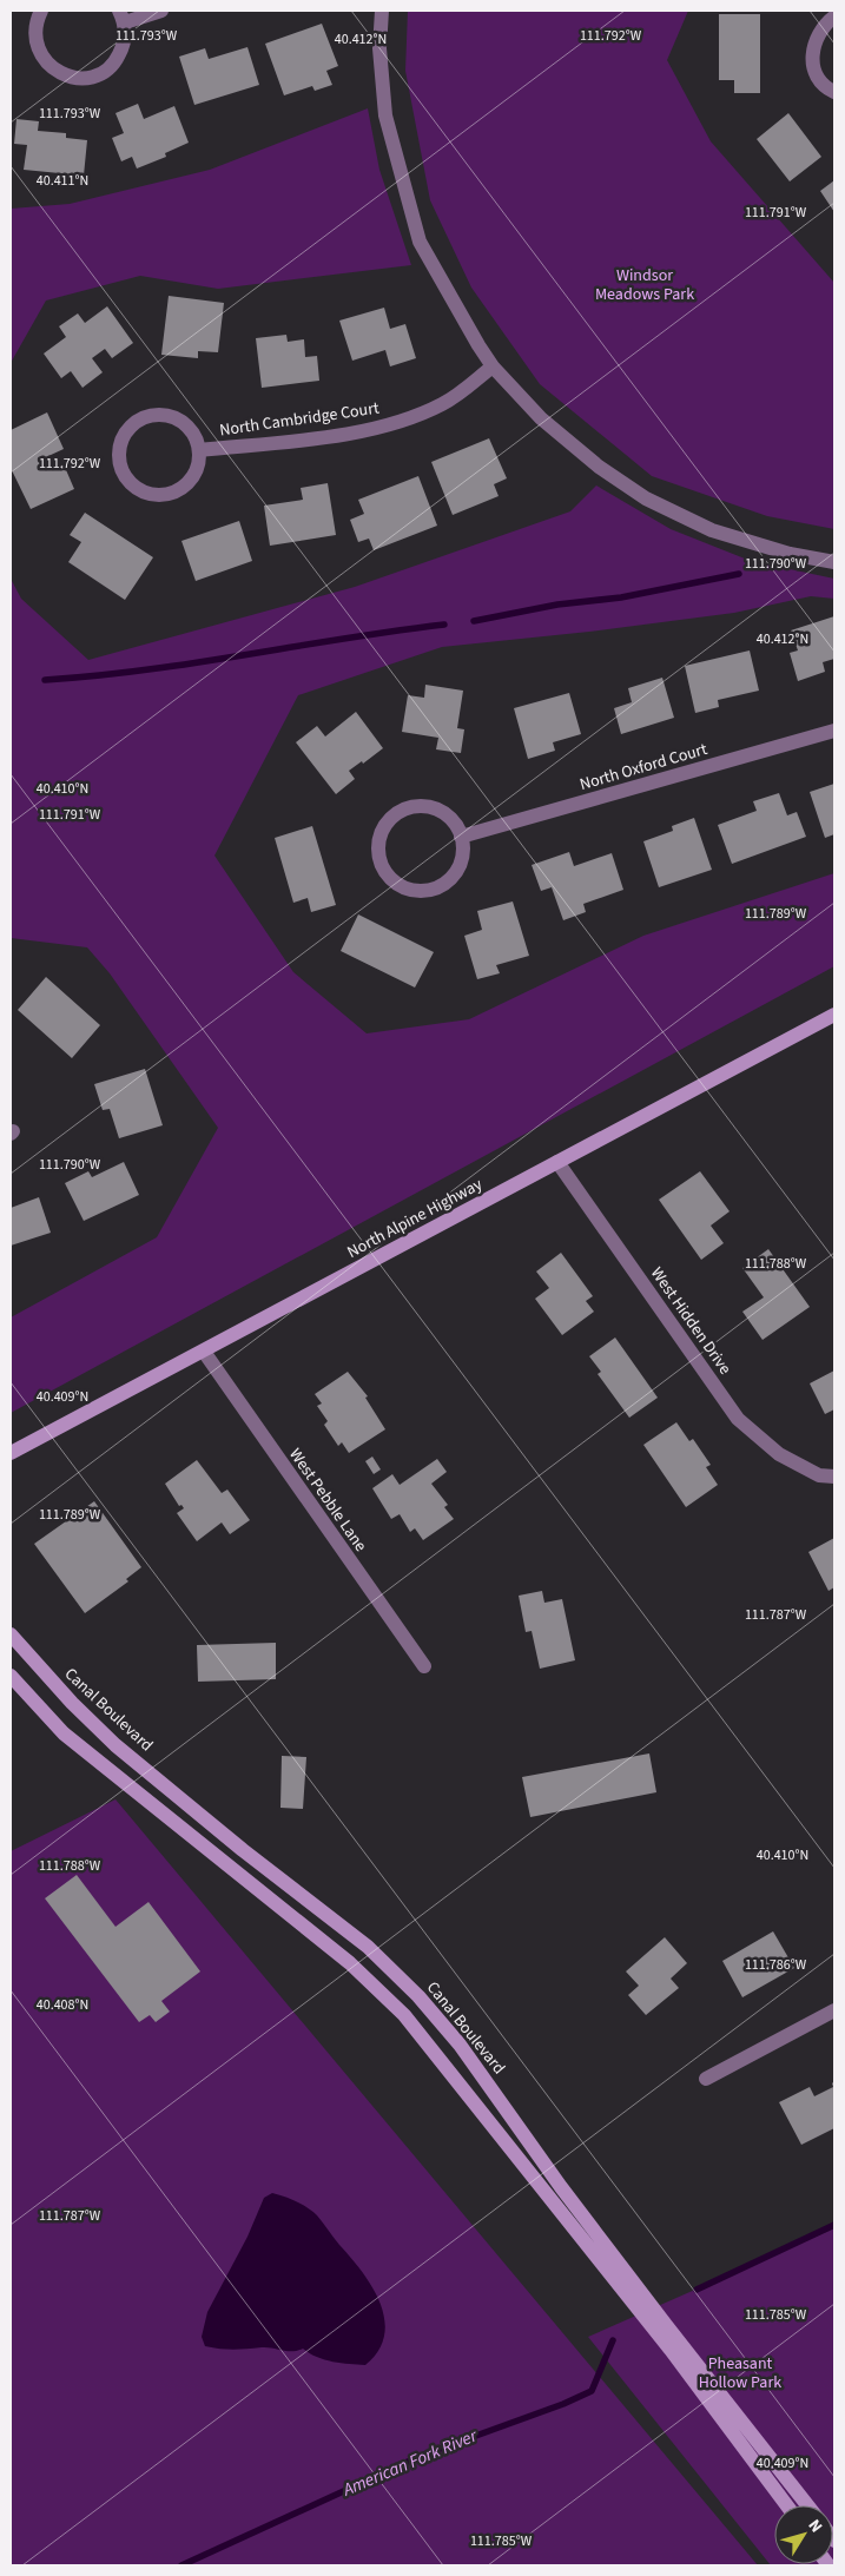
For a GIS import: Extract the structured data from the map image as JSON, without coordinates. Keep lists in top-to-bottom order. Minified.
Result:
{"streets":{"main road":["North Alpine Highway","Canal Boulevard"],"street":["North Cambridge Court","North Oxford Court","West Hidden Drive","West Pebble Lane"]},"crossings":[["North Alpine Highway","West Hidden Drive"],["North Alpine Highway","West Pebble Lane"]],"water":["American Fork River"],"parks":["Windsor Meadows Park","Pheasant Hollow Park"],"north":"top right","coordinates":["111.793°W","111.792°W","40.412°N","40.411°N","111.791°W","111.790°W","40.410°N","111.789°W","111.788°W","40.409°N","111.787°W","111.786°W","40.408°N","111.785°W"]}
